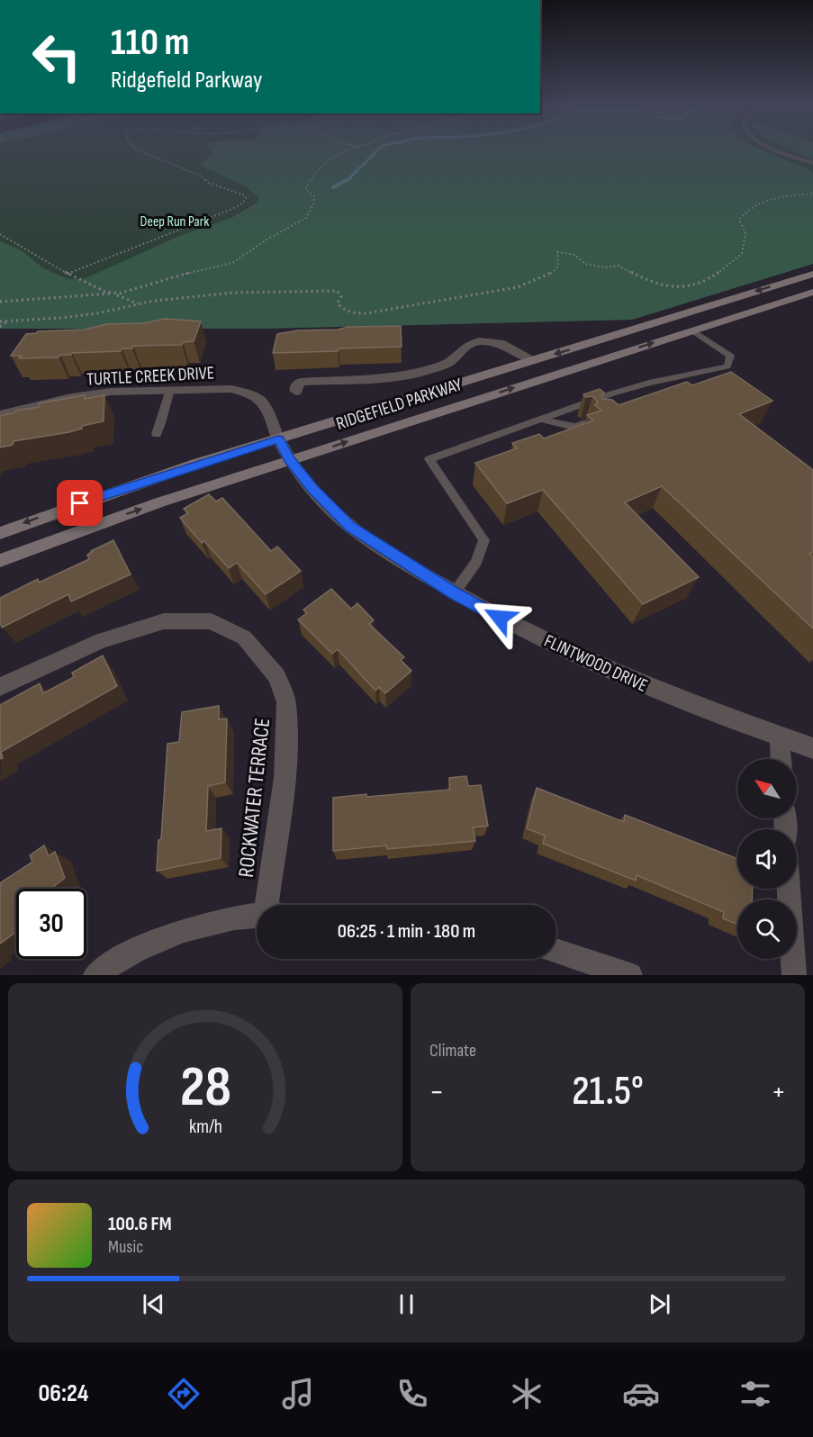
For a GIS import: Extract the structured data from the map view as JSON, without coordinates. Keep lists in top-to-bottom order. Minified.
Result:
{"streets":{"main road":["RIDGEFIELD PARKWAY"],"street":["TURTLE CREEK DRIVE","FLINTWOOD DRIVE","ROCKWATER TERRACE"]},"crossings":[["TURTLE CREEK DRIVE","RIDGEFIELD PARKWAY"],["TURTLE CREEK DRIVE","FLINTWOOD DRIVE"],["RIDGEFIELD PARKWAY","FLINTWOOD DRIVE"]],"parks":["Deep Run Park"],"north":"top left","page":{"turn":["110 m","Ridgefield Parkway"],"limit":"30","trip":"06:25 · 1 min · 180 m","tile":"Climate","heat":["−","21.5°","+"],"song":["100.6 FM","Music"],"tabs":"06:24","gauge":["28","km/h"]}}
